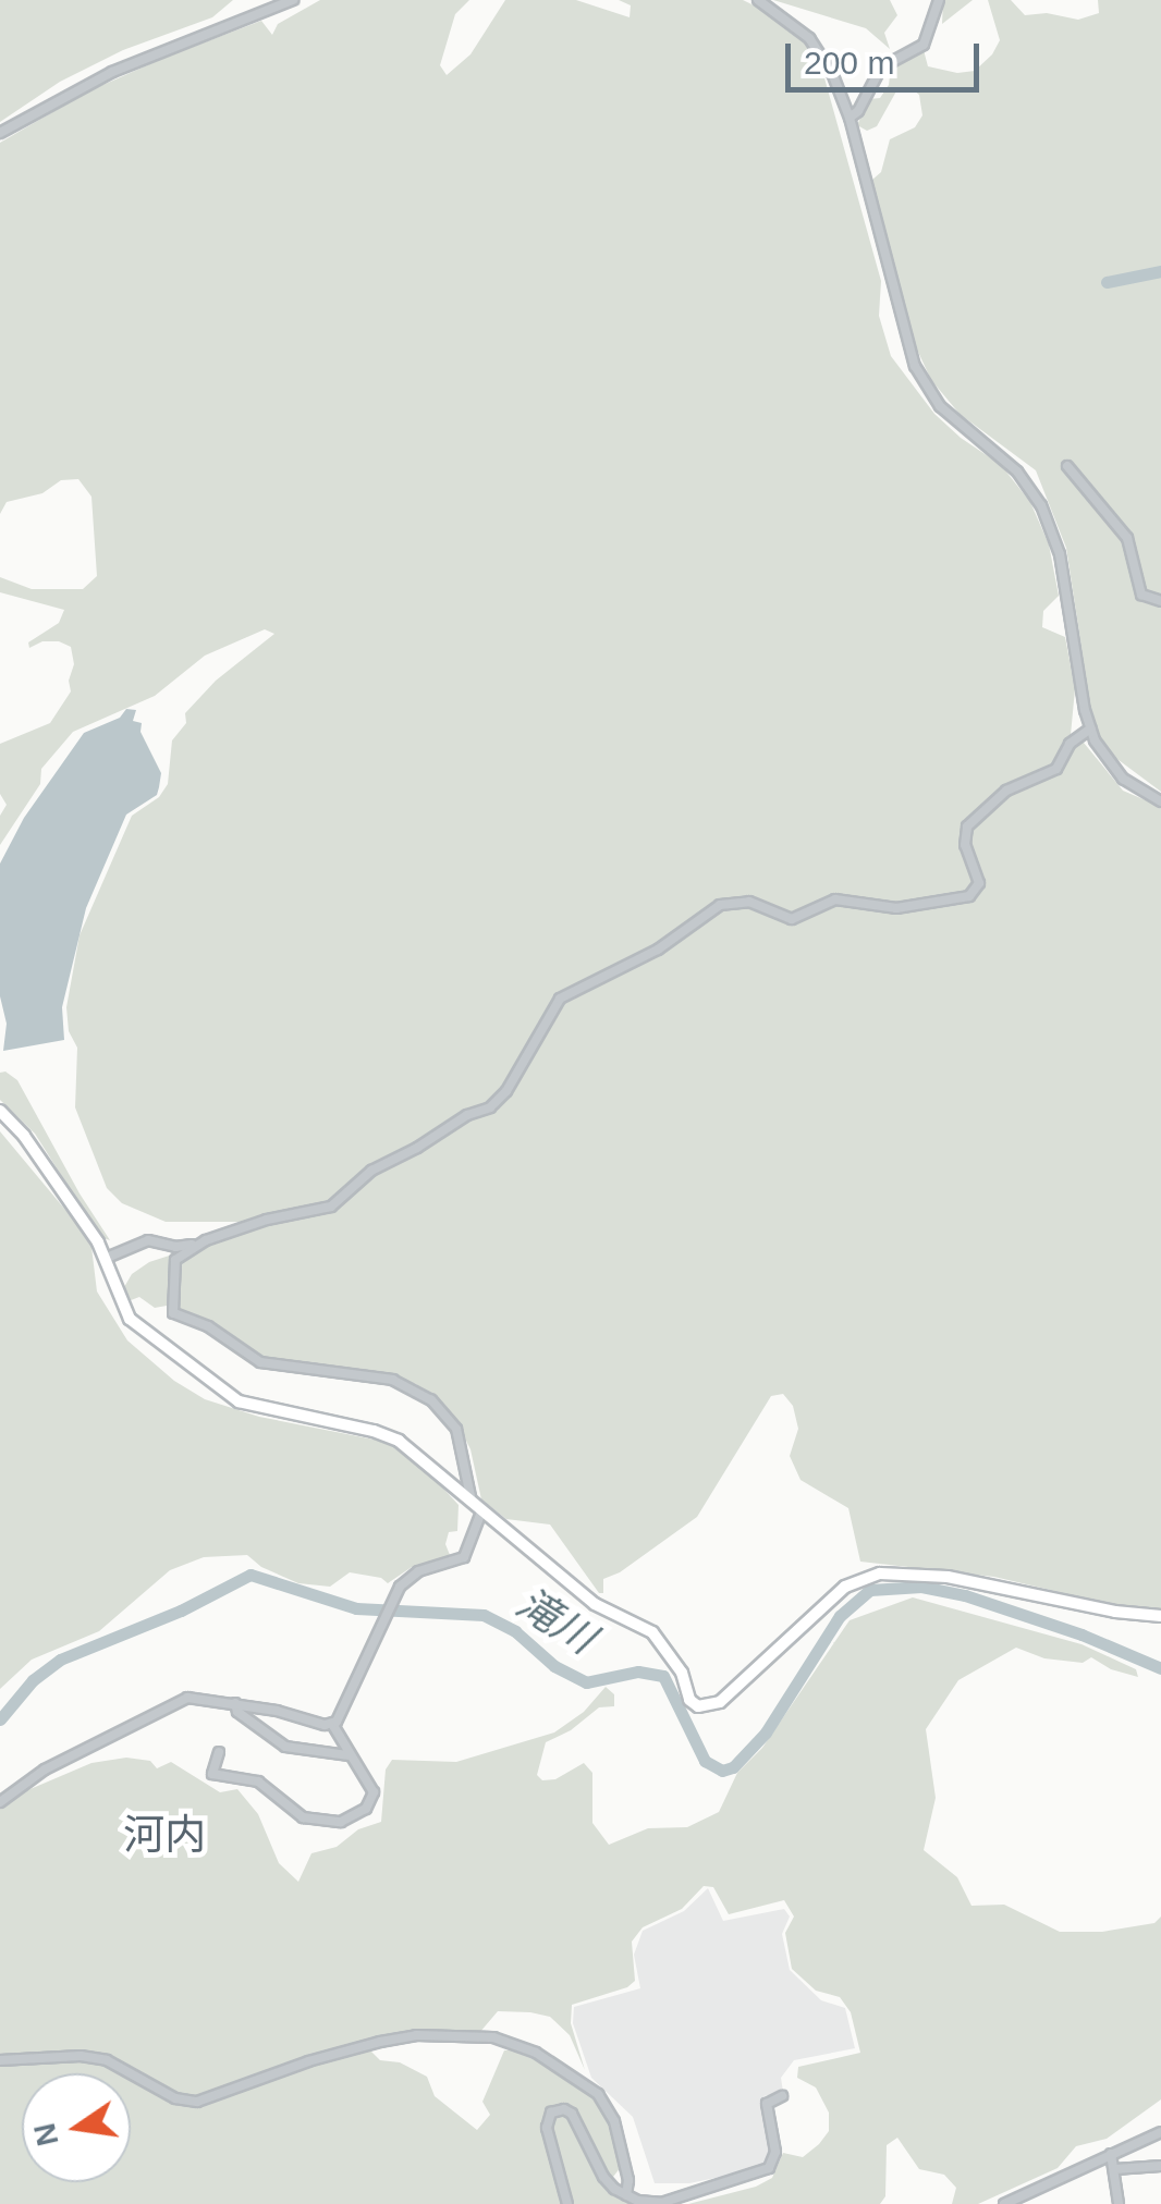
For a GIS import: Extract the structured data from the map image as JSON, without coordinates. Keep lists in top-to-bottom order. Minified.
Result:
{"districts":["河内"],"water":["滝川"],"scale_bar":"200 m","north":"left"}
